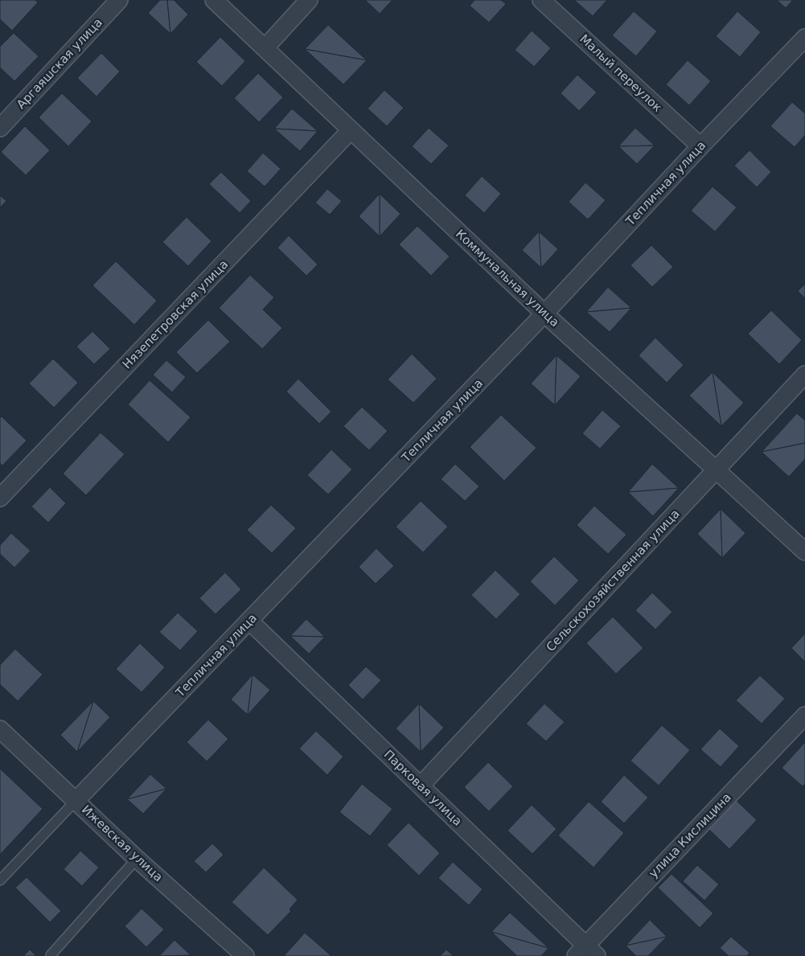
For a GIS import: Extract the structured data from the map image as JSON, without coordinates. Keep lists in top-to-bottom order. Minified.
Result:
{"streets":{"street":["Аргаяшская улица","Малый переулок","Тепличная улица","Коммунальная улица","Нязепетровская улица","Сельскохозяйственная улица","Парковая улица","улица Кислицина","Ижевская улица"]},"crossings":[["Малый переулок","Тепличная улица"],["Тепличная улица","Коммунальная улица"],["Тепличная улица","Парковая улица"],["Тепличная улица","Ижевская улица"],["Коммунальная улица","Нязепетровская улица"],["Коммунальная улица","Сельскохозяйственная улица"],["Сельскохозяйственная улица","Парковая улица"],["Парковая улица","улица Кислицина"]]}
